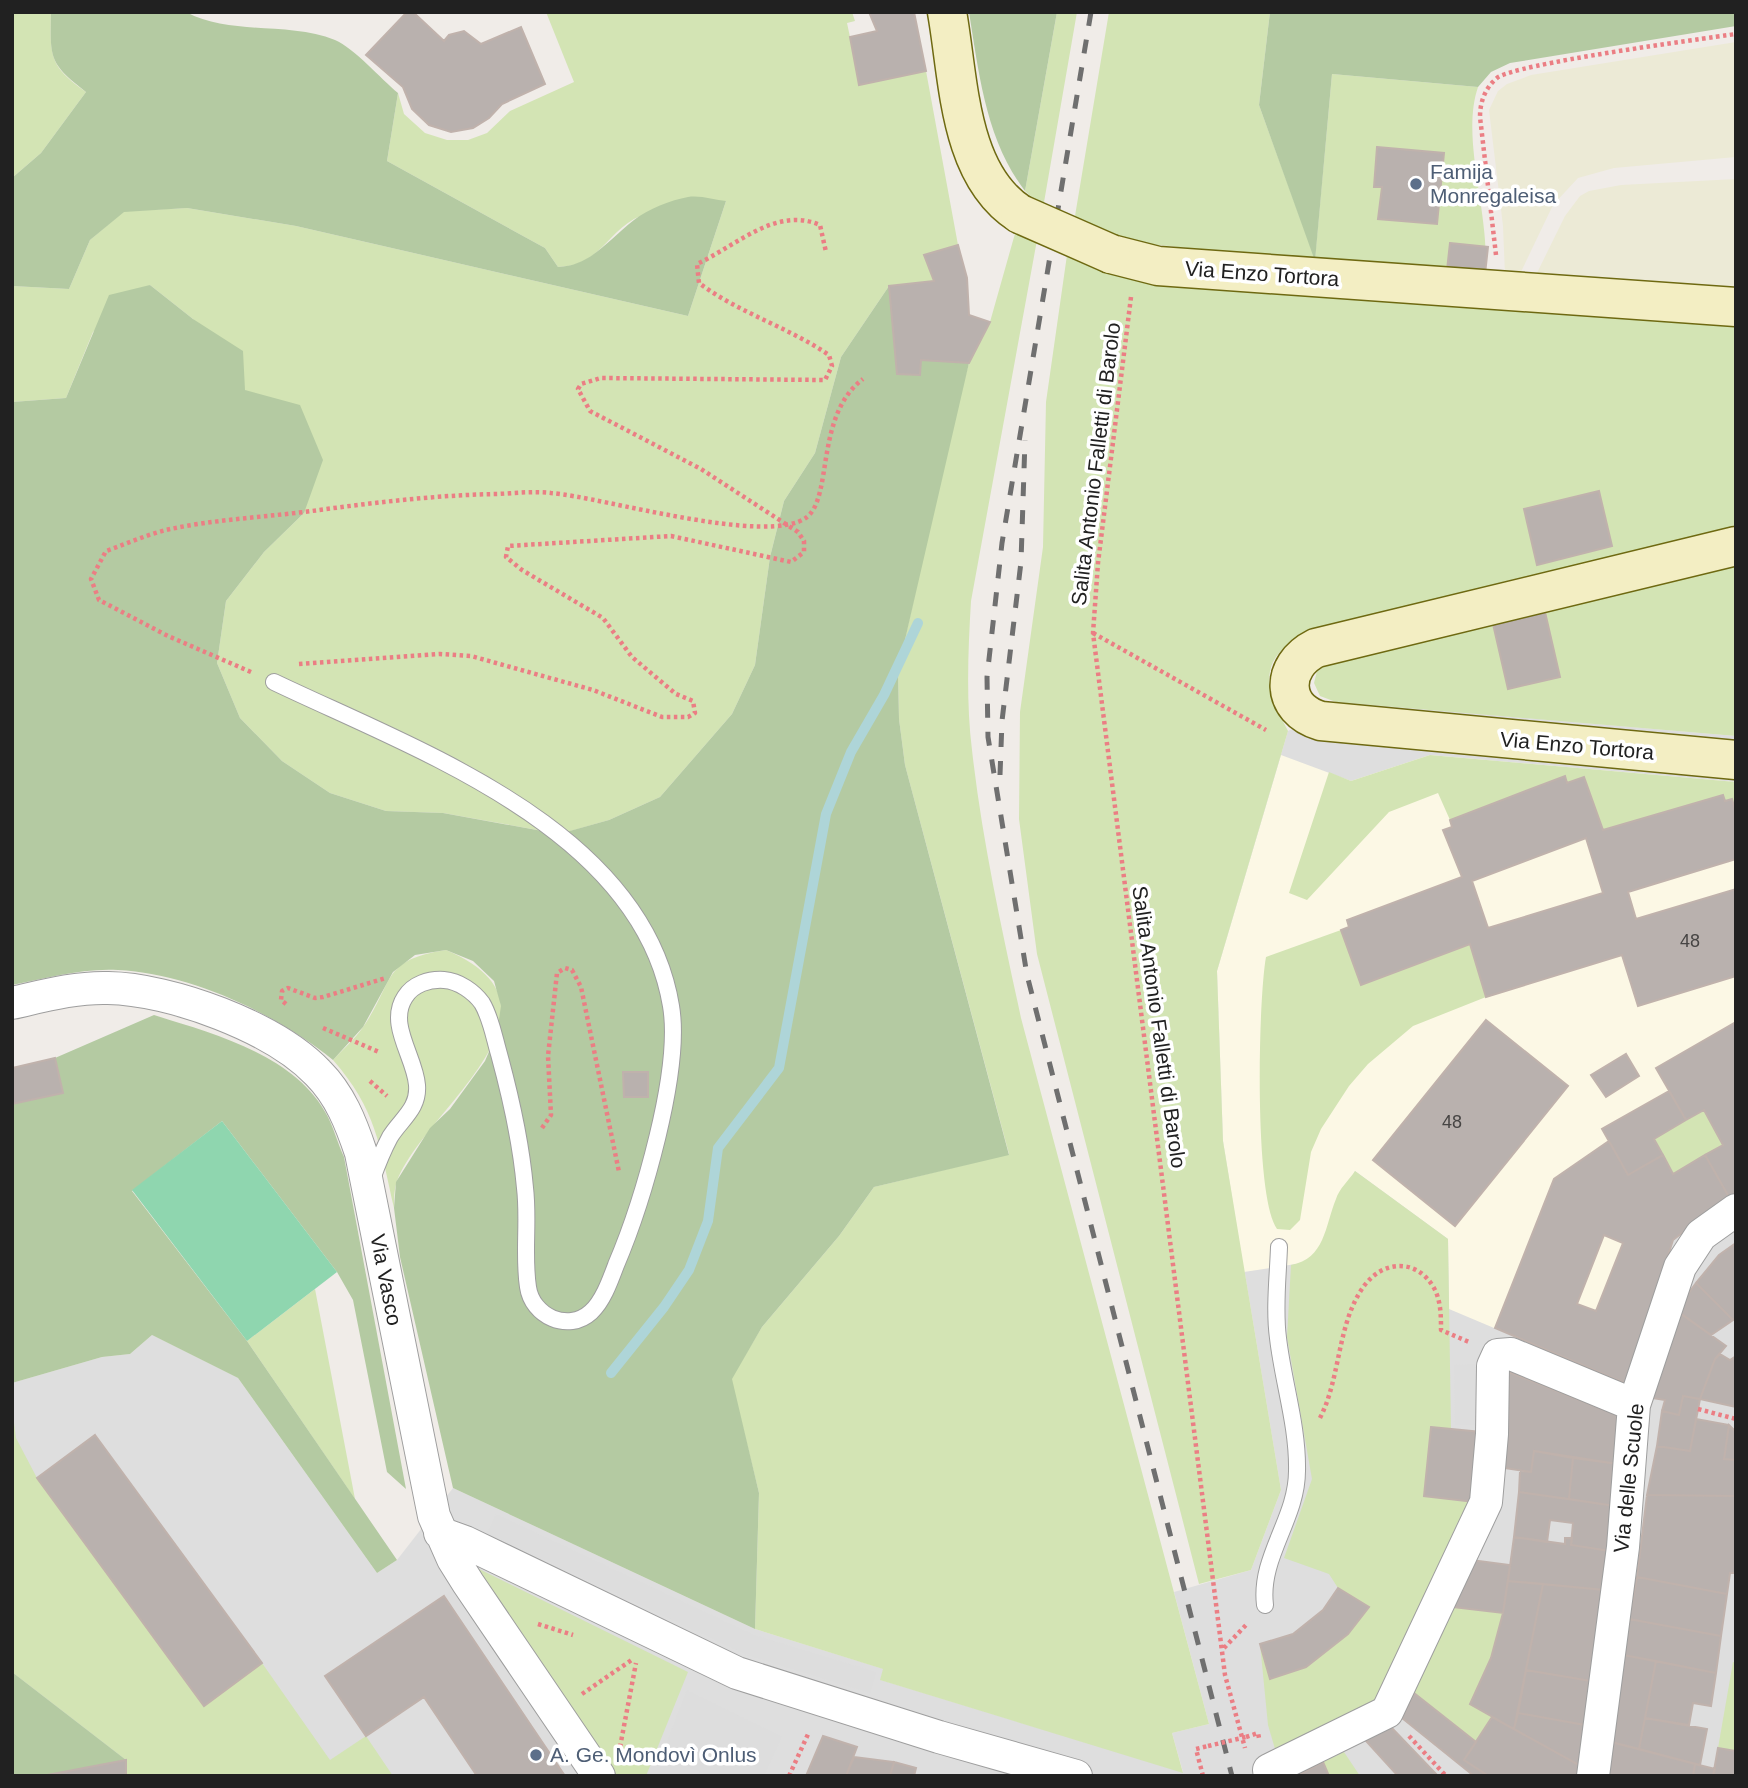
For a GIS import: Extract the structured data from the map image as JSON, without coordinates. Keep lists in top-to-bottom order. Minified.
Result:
{"streets":{"street":["Via Enzo Tortora","Via Vasco","Via delle Scuole"],"path":["Salita Antonio Falletti di Barolo"]},"places":["Famija Monregaleisa","A. Ge. Mondovì Onlus"],"house_numbers":["48","48"]}
